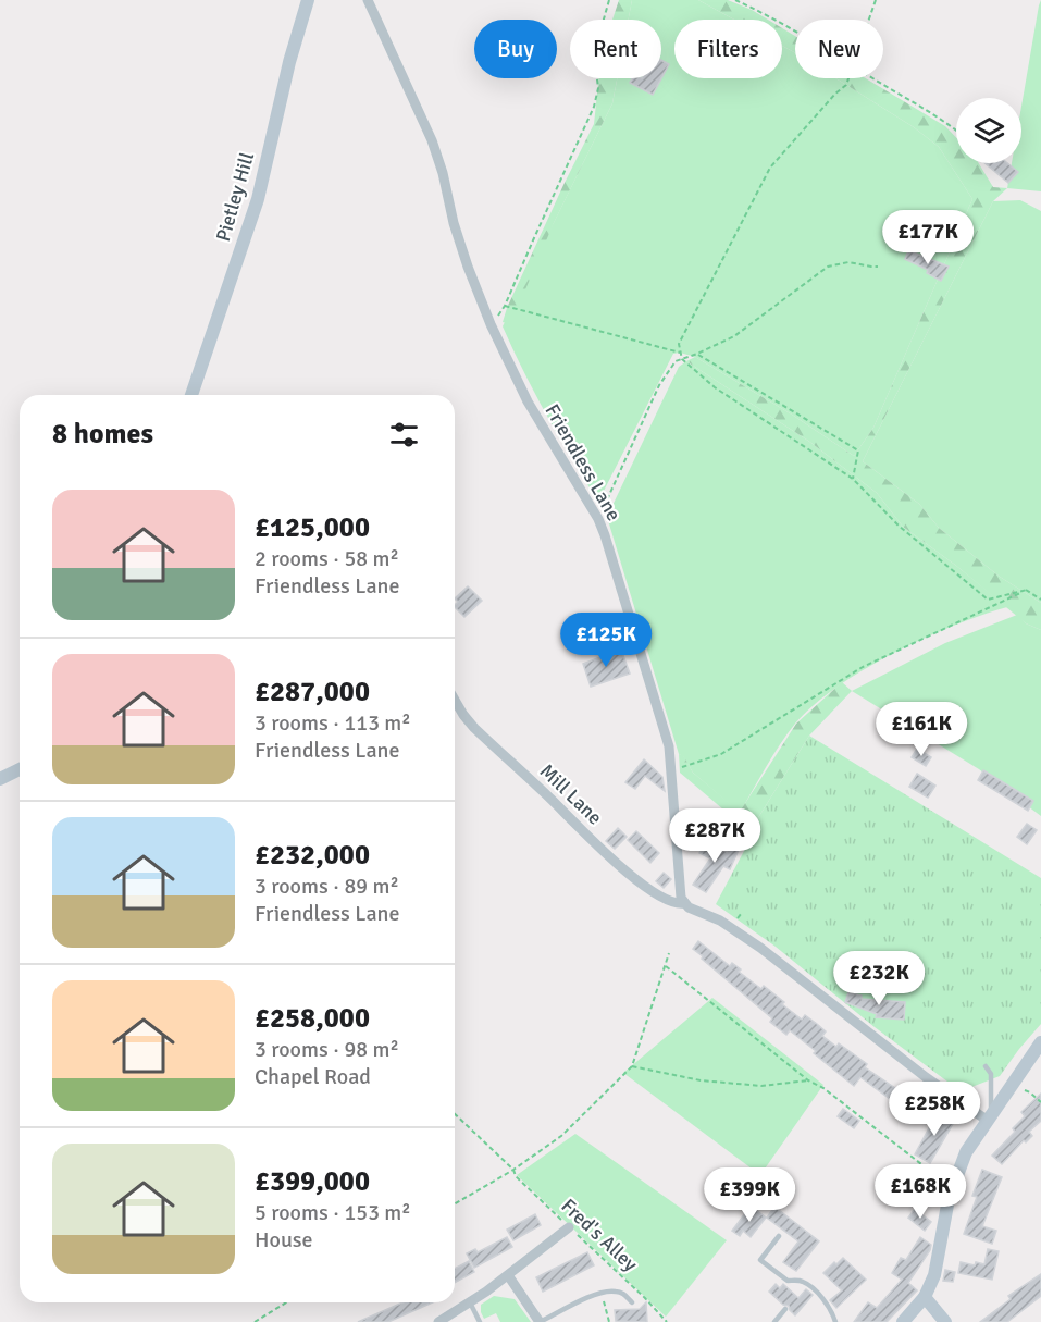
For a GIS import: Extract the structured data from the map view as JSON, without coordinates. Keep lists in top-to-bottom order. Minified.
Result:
{"streets":{"street":["Pietley Hill","Friendless Lane","Mill Lane"],"path":["Fred's Alley"]},"crossings":[["Friendless Lane","Mill Lane"]],"page":{"chip":["Buy","Rent","Filters","New"],"price":["£177K","£125K","£161K","£287K","£232K","£258K","£168K","£399K"],"heading":"8 homes","list":[{"name":"£125,000","note":"2 rooms · 58 m² · Friendless Lane"},{"name":"£287,000","note":"3 rooms · 113 m² · Friendless Lane"},{"name":"£232,000","note":"3 rooms · 89 m² · Friendless Lane"},{"name":"£258,000","note":"3 rooms · 98 m² · Chapel Road"},{"name":"£399,000","note":"5 rooms · 153 m² · House"}]}}
